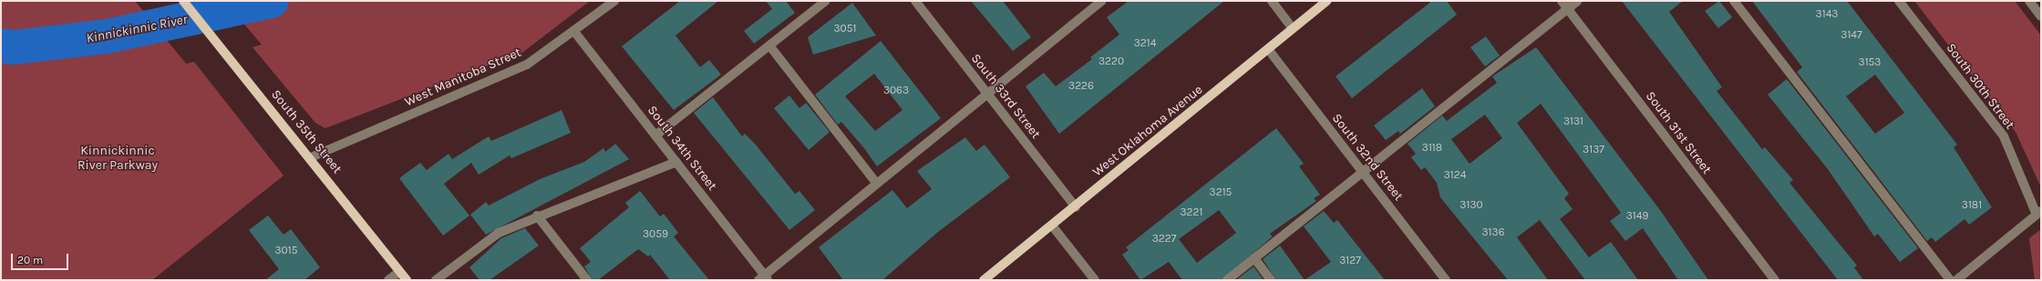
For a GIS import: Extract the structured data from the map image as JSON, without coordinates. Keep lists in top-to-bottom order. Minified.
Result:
{"streets":{"main road":["West Oklahoma Avenue","South 35th Street"],"street":["West Manitoba Street","South 30th Street","South 33rd Street","South 31st Street","South 34th Street","South 32nd Street"]},"crossings":[["West Manitoba Street","South 35th Street"],["West Manitoba Street","South 34th Street"],["South 33rd Street","West Oklahoma Avenue"],["West Oklahoma Avenue","South 32nd Street"]],"water":["Kinnickinnic River"],"parks":["Kinnickinnic River Parkway"],"house_numbers":["3143","3051","3147","3214","3220","3153","3226","3063","3131","3118","3137","3124","3215","3130","3181","3221","3149","3136","3059","3227","3015","3127"],"scale_bar":"20 m"}
